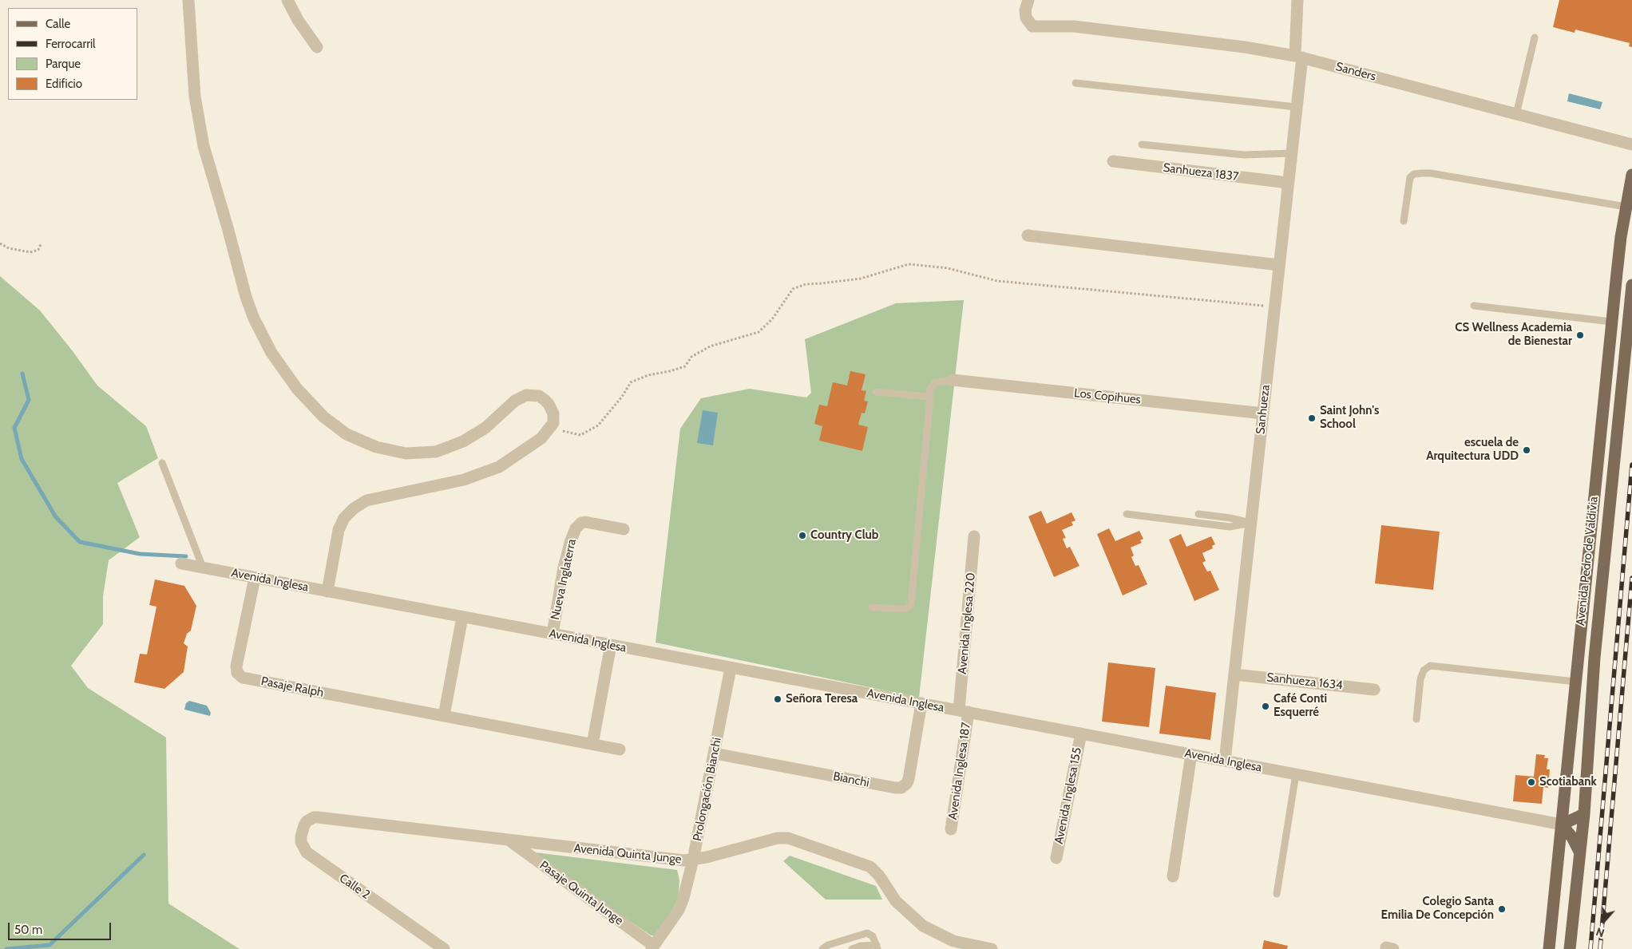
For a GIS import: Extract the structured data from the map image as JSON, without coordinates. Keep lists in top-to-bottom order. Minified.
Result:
{"streets":{"main road":["Avenida Pedro de Valdivia"],"street":["Sanders","Sanhueza 1837","Los Copihues","Sanhueza","Nueva Inglaterra","Avenida Inglesa","Avenida Inglesa 220","Sanhueza 1634","Pasaje Ralph","Avenida Inglesa 187","Bianchi","Prolongación Bianchi","Avenida Inglesa 155","Avenida Quinta Junge","Calle 2","Pasaje Quinta Junge"]},"crossings":[["Sanders","Sanhueza"],["Sanhueza 1837","Sanhueza"],["Los Copihues","Sanhueza"],["Sanhueza","Avenida Inglesa"],["Sanhueza","Sanhueza 1634"],["Avenida Pedro de Valdivia","Avenida Inglesa"],["Nueva Inglaterra","Avenida Inglesa"],["Avenida Inglesa","Avenida Inglesa 220"],["Avenida Inglesa","Pasaje Ralph"],["Avenida Inglesa","Avenida Inglesa 187"],["Avenida Inglesa","Bianchi"],["Avenida Inglesa","Prolongación Bianchi"],["Avenida Inglesa","Avenida Inglesa 155"],["Avenida Inglesa 220","Avenida Inglesa 187"],["Bianchi","Prolongación Bianchi"],["Prolongación Bianchi","Avenida Quinta Junge"],["Prolongación Bianchi","Pasaje Quinta Junge"],["Avenida Quinta Junge","Calle 2"],["Avenida Quinta Junge","Pasaje Quinta Junge"]],"places":["CS Wellness Academia de Bienestar","Saint John's School","escuela de Arquitectura UDD","Country Club","Señora Teresa","Café Conti Esquerré","Scotiabank","Colegio Santa Emilia De Concepción"],"legend":["Calle","Ferrocarril","Parque","Edificio"],"scale_bar":"50 m","north":"bottom"}
